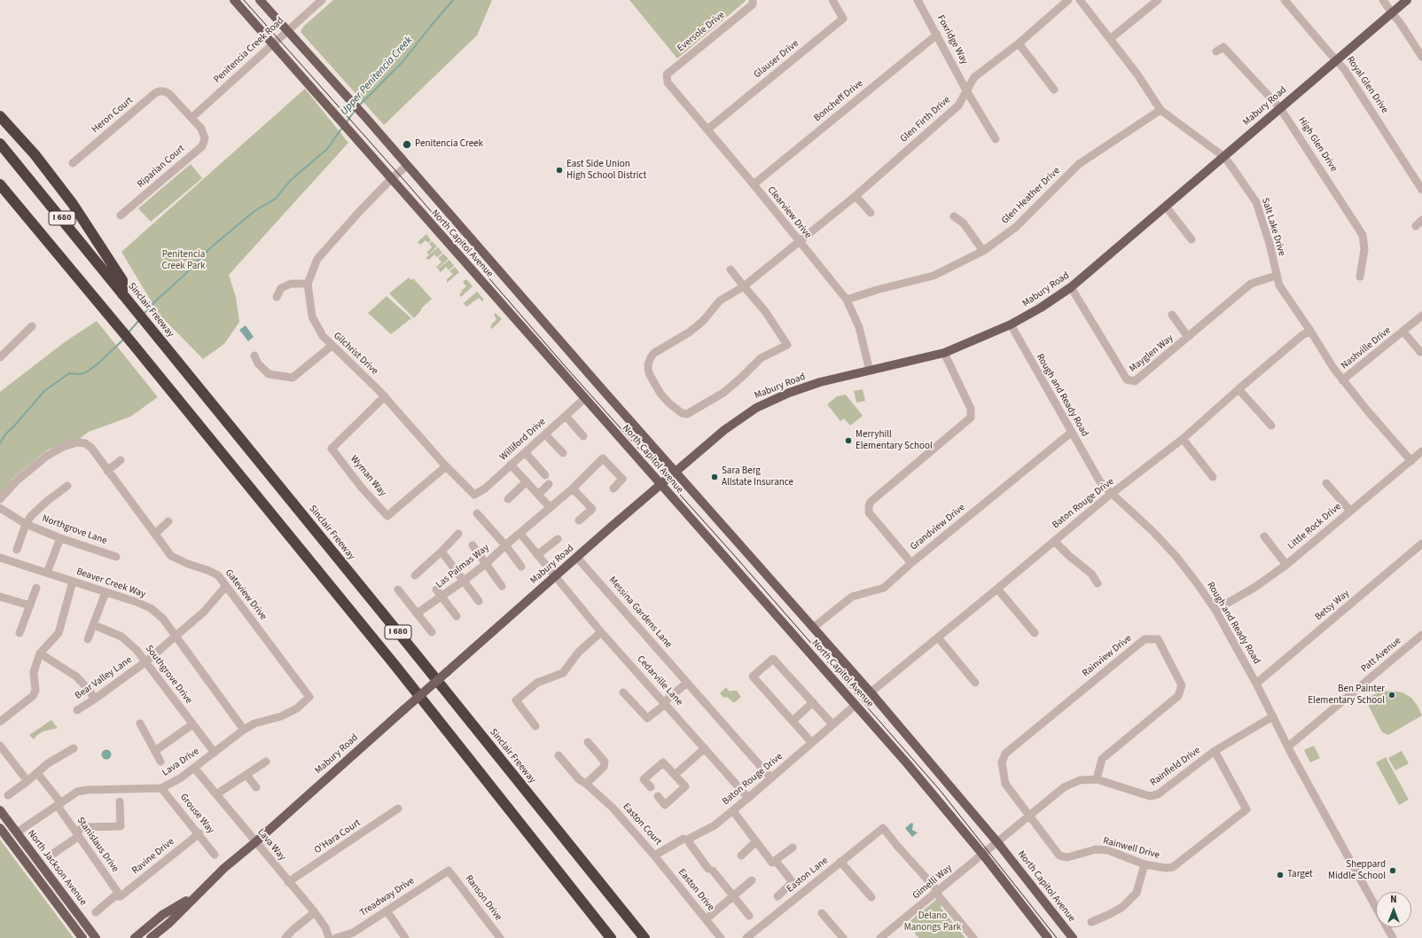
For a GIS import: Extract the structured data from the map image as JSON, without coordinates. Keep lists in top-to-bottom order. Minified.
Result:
{"streets":{"highway":["I 680","Sinclair Freeway"],"main road":["Mabury Road","North Capitol Avenue","North Jackson Avenue"],"street":["Eversole Drive","Foxridge Way","Penitencia Creek Road","Glauser Drive","Royal Glen Drive","Boncheff Drive","Heron Court","Glen Firth Drive","High Glen Drive","Riparian Court","Glen Heather Drive","Clearview Drive","Salt Lake Drive","Nashville Drive","Gilchrist Drive","Mayglen Way","Rough and Ready Road","Williford Drive","Wyman Way","Baton Rouge Drive","Little Rock Drive","Grandview Drive","Northgrove Lane","Las Palmas Way","Beaver Creek Way","Gateview Drive","Betsy Way","Messina Gardens Lane","Patt Avenue","Rainview Drive","Southgrove Drive","Bear Valley Lane","Cedarville Lane","Lava Drive","Rainfield Drive","Grouse Way","Easton Court","O'Hara Court","Stanislaus Drive","Lava Way","Rainwell Drive","Ravine Drive","Easton Lane","Gimelli Way","Easton Drive","Treadway Drive","Ranson Drive"]},"crossings":[["Eversole Drive","Clearview Drive"],["Foxridge Way","Boncheff Drive"],["Foxridge Way","Glen Firth Drive"],["Penitencia Creek Road","Heron Court"],["Penitencia Creek Road","Riparian Court"],["Penitencia Creek Road","North Capitol Avenue"],["Glauser Drive","Clearview Drive"],["Royal Glen Drive","Mabury Road"],["Boncheff Drive","Clearview Drive"],["Mabury Road","High Glen Drive"],["Mabury Road","Clearview Drive"],["Mabury Road","Salt Lake Drive"],["Mabury Road","North Capitol Avenue"],["Mabury Road","Mayglen Way"],["Mabury Road","Rough and Ready Road"],["Mabury Road","Messina Gardens Lane"],["Mabury Road","Cedarville Lane"],["Mabury Road","Lava Way"],["Heron Court","Riparian Court"],["Glen Firth Drive","Clearview Drive"],["Glen Heather Drive","Clearview Drive"],["Glen Heather Drive","Salt Lake Drive"],["Salt Lake Drive","Nashville Drive"],["Salt Lake Drive","Mayglen Way"],["Salt Lake Drive","Baton Rouge Drive"],["Salt Lake Drive","Little Rock Drive"],["North Capitol Avenue","Gilchrist Drive"],["North Capitol Avenue","Williford Drive"],["North Capitol Avenue","Baton Rouge Drive"],["North Capitol Avenue","Grandview Drive"],["North Capitol Avenue","Rainfield Drive"],["North Capitol Avenue","Gimelli Way"],["Gilchrist Drive","Williford Drive"],["Gilchrist Drive","Wyman Way"],["Rough and Ready Road","Baton Rouge Drive"],["Rough and Ready Road","Little Rock Drive"],["Rough and Ready Road","Grandview Drive"],["Rough and Ready Road","Betsy Way"],["Rough and Ready Road","Patt Avenue"],["Rough and Ready Road","Rainfield Drive"],["Baton Rouge Drive","Messina Gardens Lane"],["Baton Rouge Drive","Cedarville Lane"],["Baton Rouge Drive","Easton Court"],["Baton Rouge Drive","Easton Drive"],["Beaver Creek Way","Bear Valley Lane"],["Beaver Creek Way","Lava Drive"],["Gateview Drive","Bear Valley Lane"],["Gateview Drive","Lava Drive"],["Rainview Drive","Rainfield Drive"],["Rainview Drive","Rainwell Drive"],["Southgrove Drive","Bear Valley Lane"],["Southgrove Drive","Lava Drive"],["Lava Drive","Grouse Way"],["Lava Drive","Stanislaus Drive"],["Lava Drive","Lava Way"],["Lava Drive","North Jackson Avenue"],["Rainfield Drive","Rainwell Drive"],["Rainfield Drive","Gimelli Way"],["Grouse Way","Ravine Drive"],["Easton Court","Easton Drive"],["O'Hara Court","Lava Way"],["Stanislaus Drive","Ravine Drive"],["Easton Lane","Gimelli Way"],["Treadway Drive","Ranson Drive"]],"water":["Upper Penitencia Creek"],"parks":["Penitencia Creek Park","Delano Manongs Park"],"places":["Penitencia Creek","East Side Union High School District","Merryhill Elementary School","Sara Berg Allstate Insurance","Ben Painter Elementary School","Sheppard Middle School","Target"],"north":"top"}
